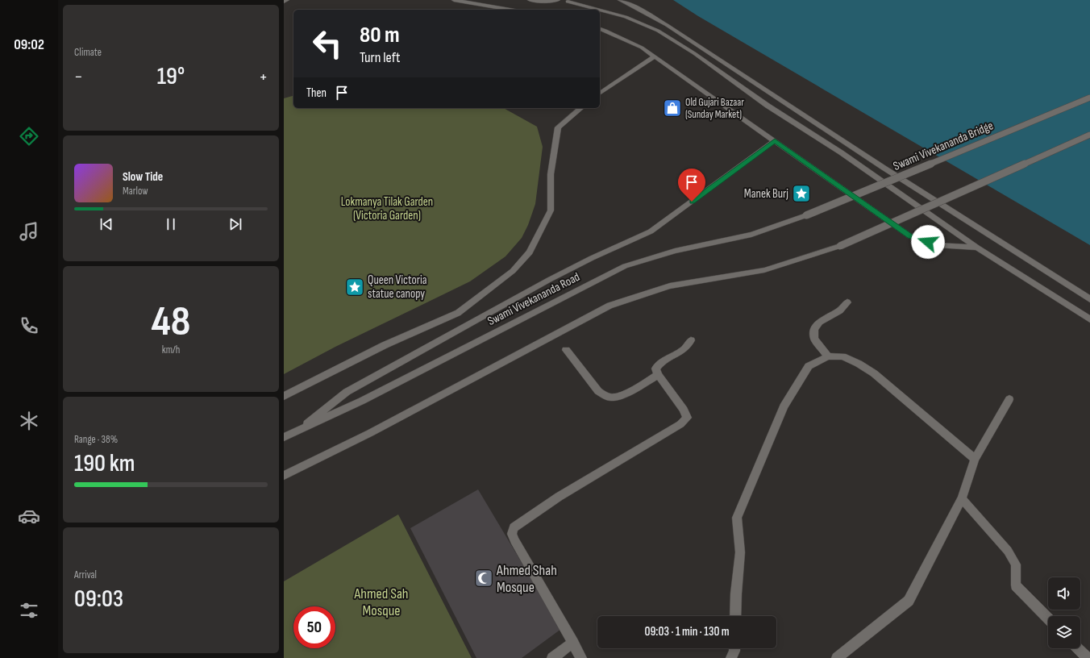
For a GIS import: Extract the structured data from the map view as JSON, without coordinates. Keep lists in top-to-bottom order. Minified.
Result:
{"streets":{"main road":["Swami Vivekananda Bridge","Swami Vivekananda Road"]},"crossings":[["Swami Vivekananda Bridge","Swami Vivekananda Road"]],"parks":["Lokmanya Tilak Garden (Victoria Garden)","Ahmed Sah Mosque"],"places":{"shop":["Old Gujari Bazaar (Sunday Market)"],"place":["Manek Burj","Queen Victoria statue canopy"],"mosque":["Ahmed Shah Mosque"]},"page":{"tabs":"09:02","tile":["Climate",["48","km/h"],["Range · 38%","190 km"],["Arrival","09:03"]],"turn":["80 m","Turn left"],"heat":["−","19°","+"],"then":"Then","song":["Slow Tide","Marlow"],"limit":"50","trip":"09:03 · 1 min · 130 m"}}
